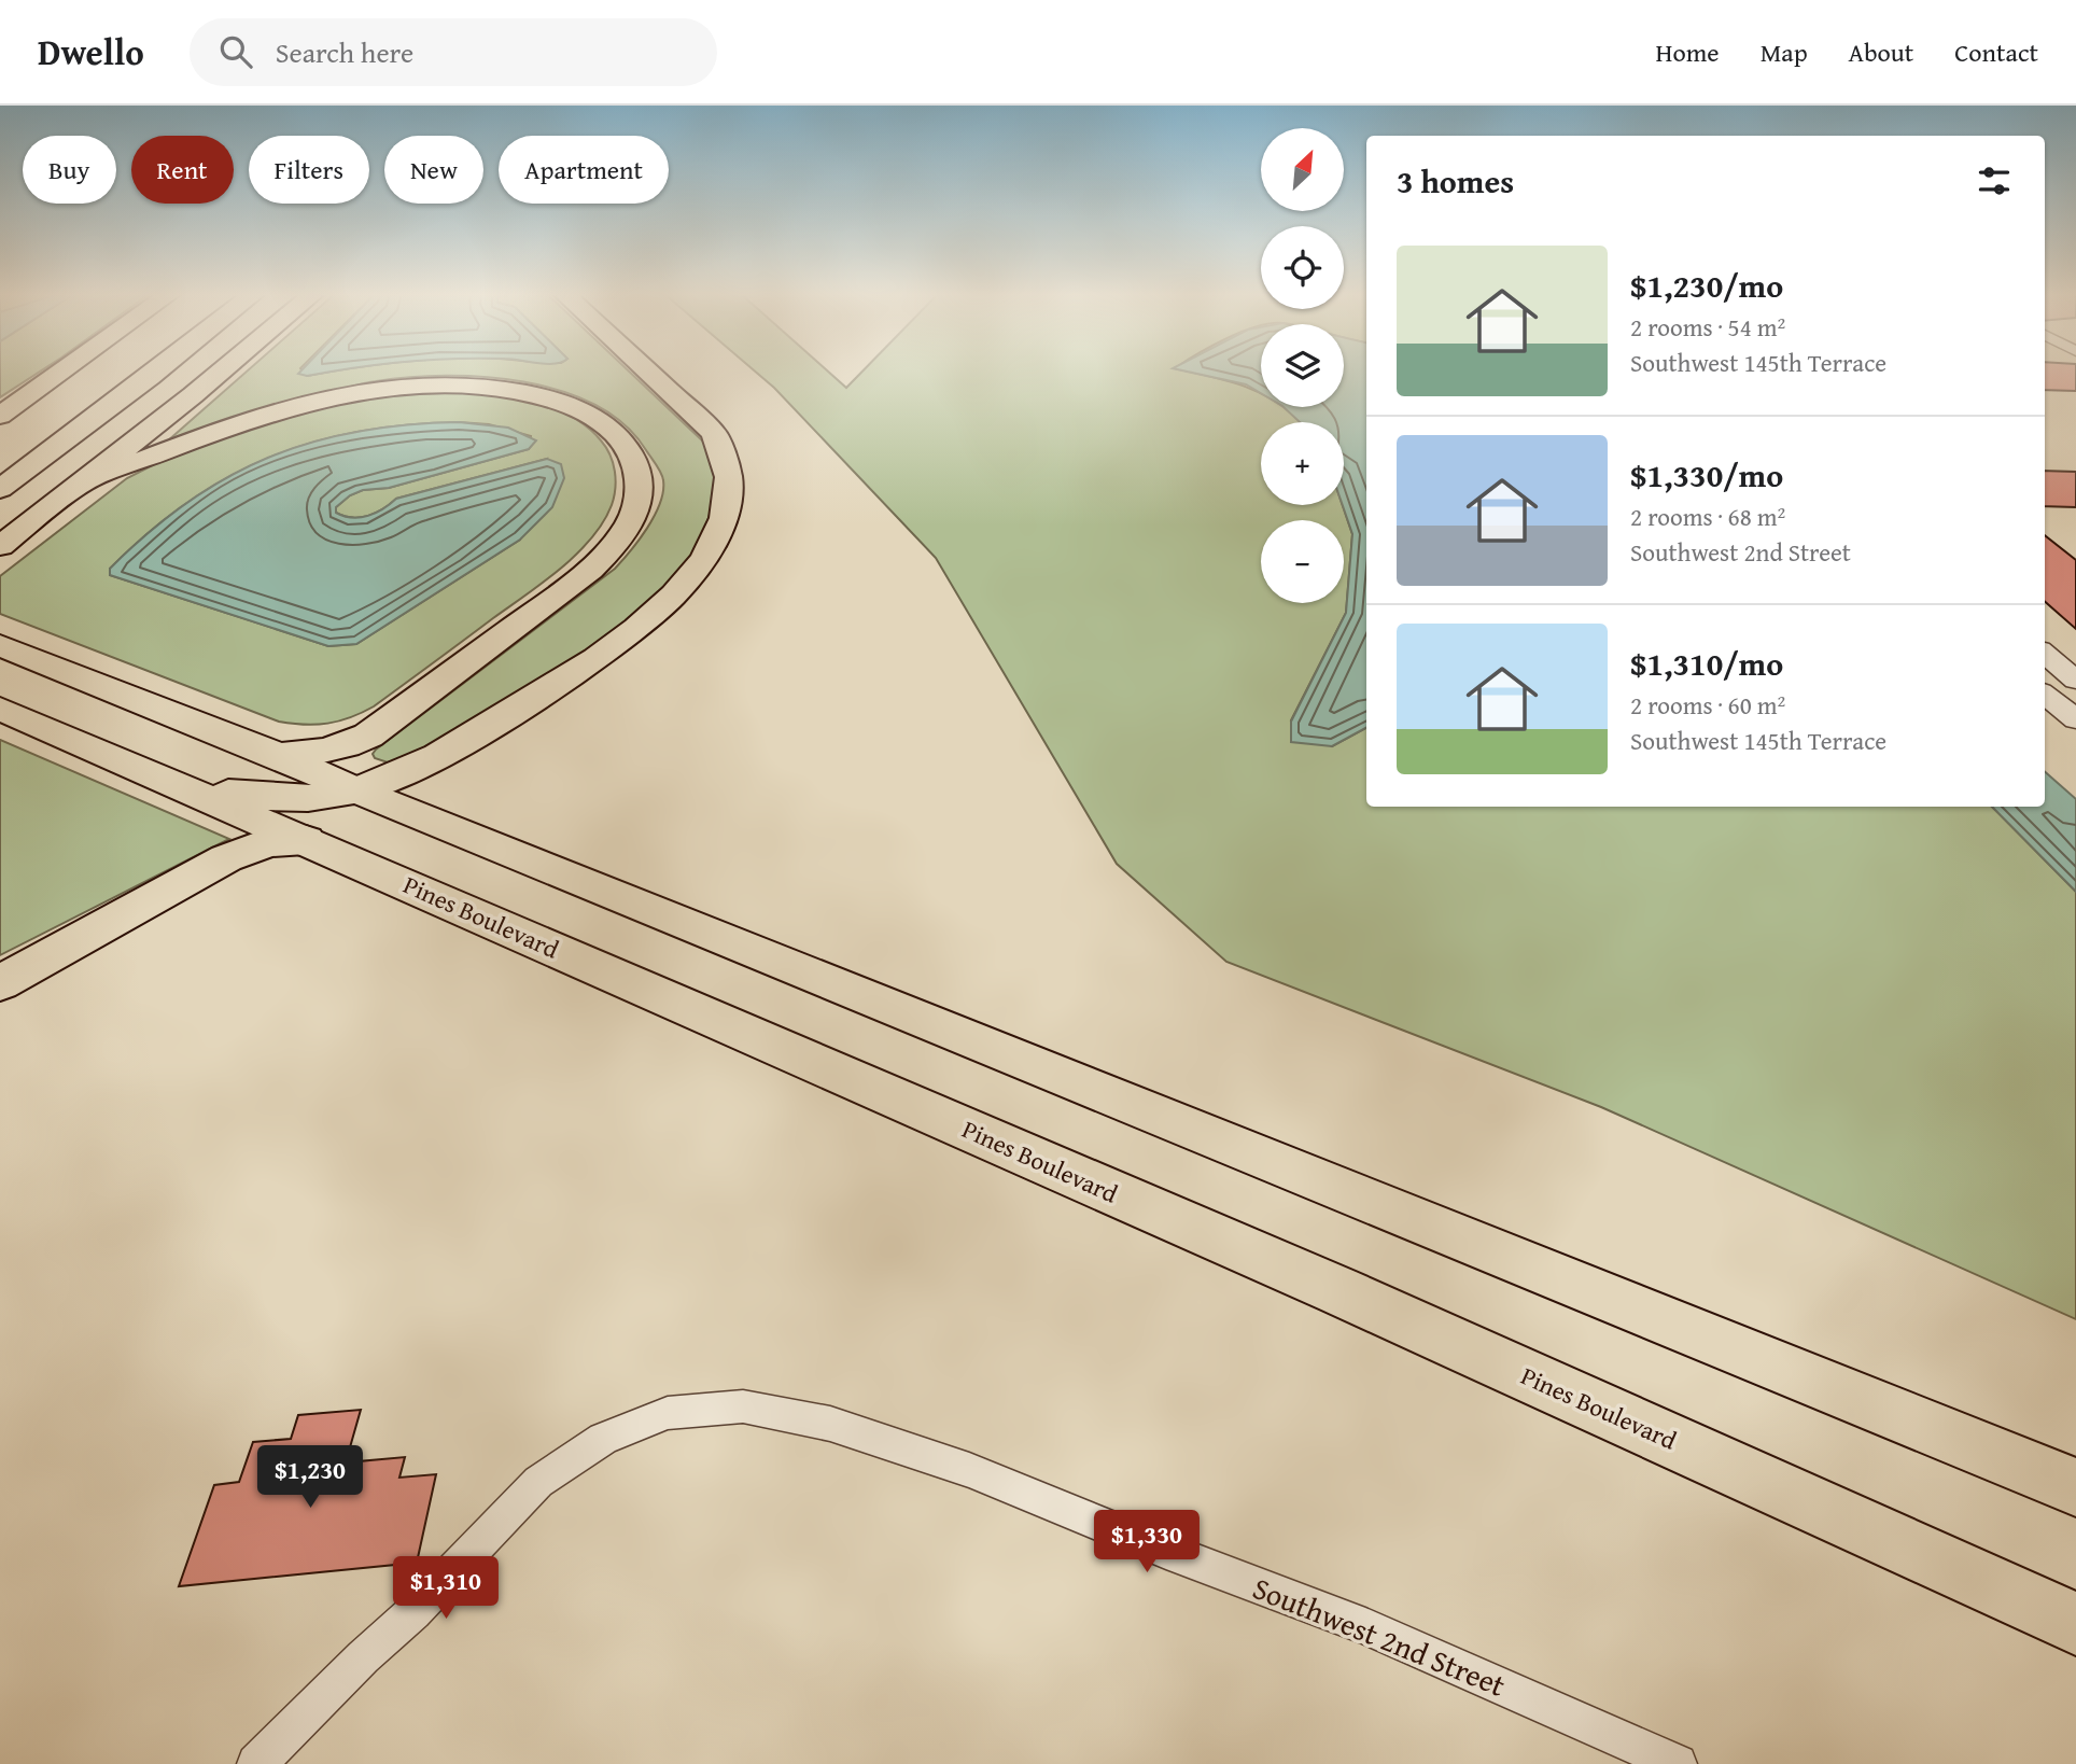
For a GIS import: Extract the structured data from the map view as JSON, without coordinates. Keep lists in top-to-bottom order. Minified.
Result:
{"streets":{"highway":["Pines Boulevard"],"street":["Southwest 2nd Street"]},"north":"top right","page":{"header":"Dwello","search":"Search here","nav":["Home","Map","About","Contact"],"map_buttons":["+","−"],"chip":["Buy","Rent","Filters","New","Apartment"],"heading":"3 homes","list":[{"name":"$1,230/mo","note":"2 rooms · 54 m² · Southwest 145th Terrace"},{"name":"$1,330/mo","note":"2 rooms · 68 m² · Southwest 2nd Street"},{"name":"$1,310/mo","note":"2 rooms · 60 m² · Southwest 145th Terrace"}],"price":["$1,230","$1,330","$1,310"]}}
